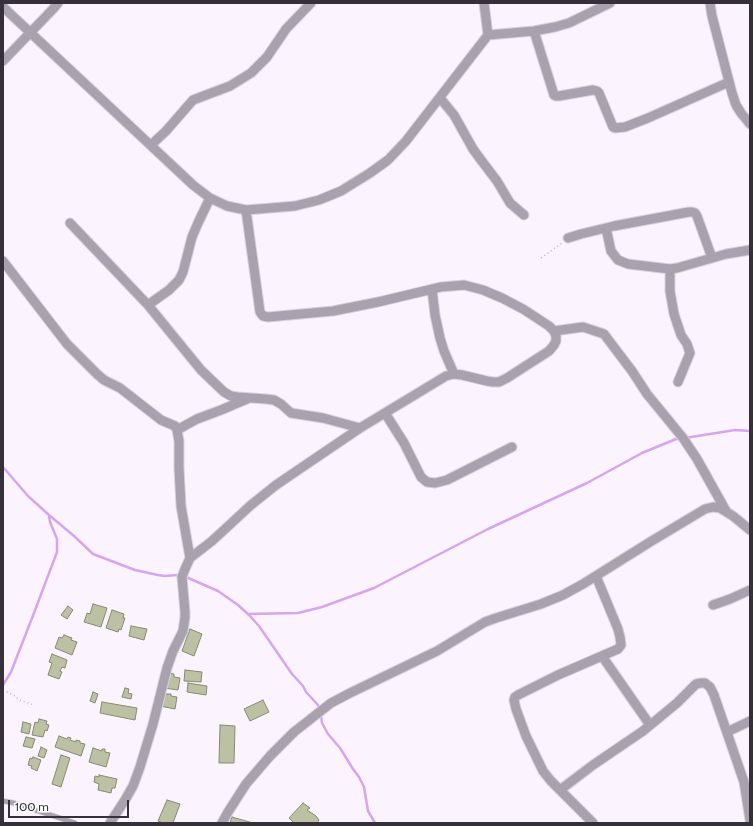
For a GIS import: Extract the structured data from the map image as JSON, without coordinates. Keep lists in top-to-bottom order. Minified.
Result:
{"scale_bar":"100 m"}
